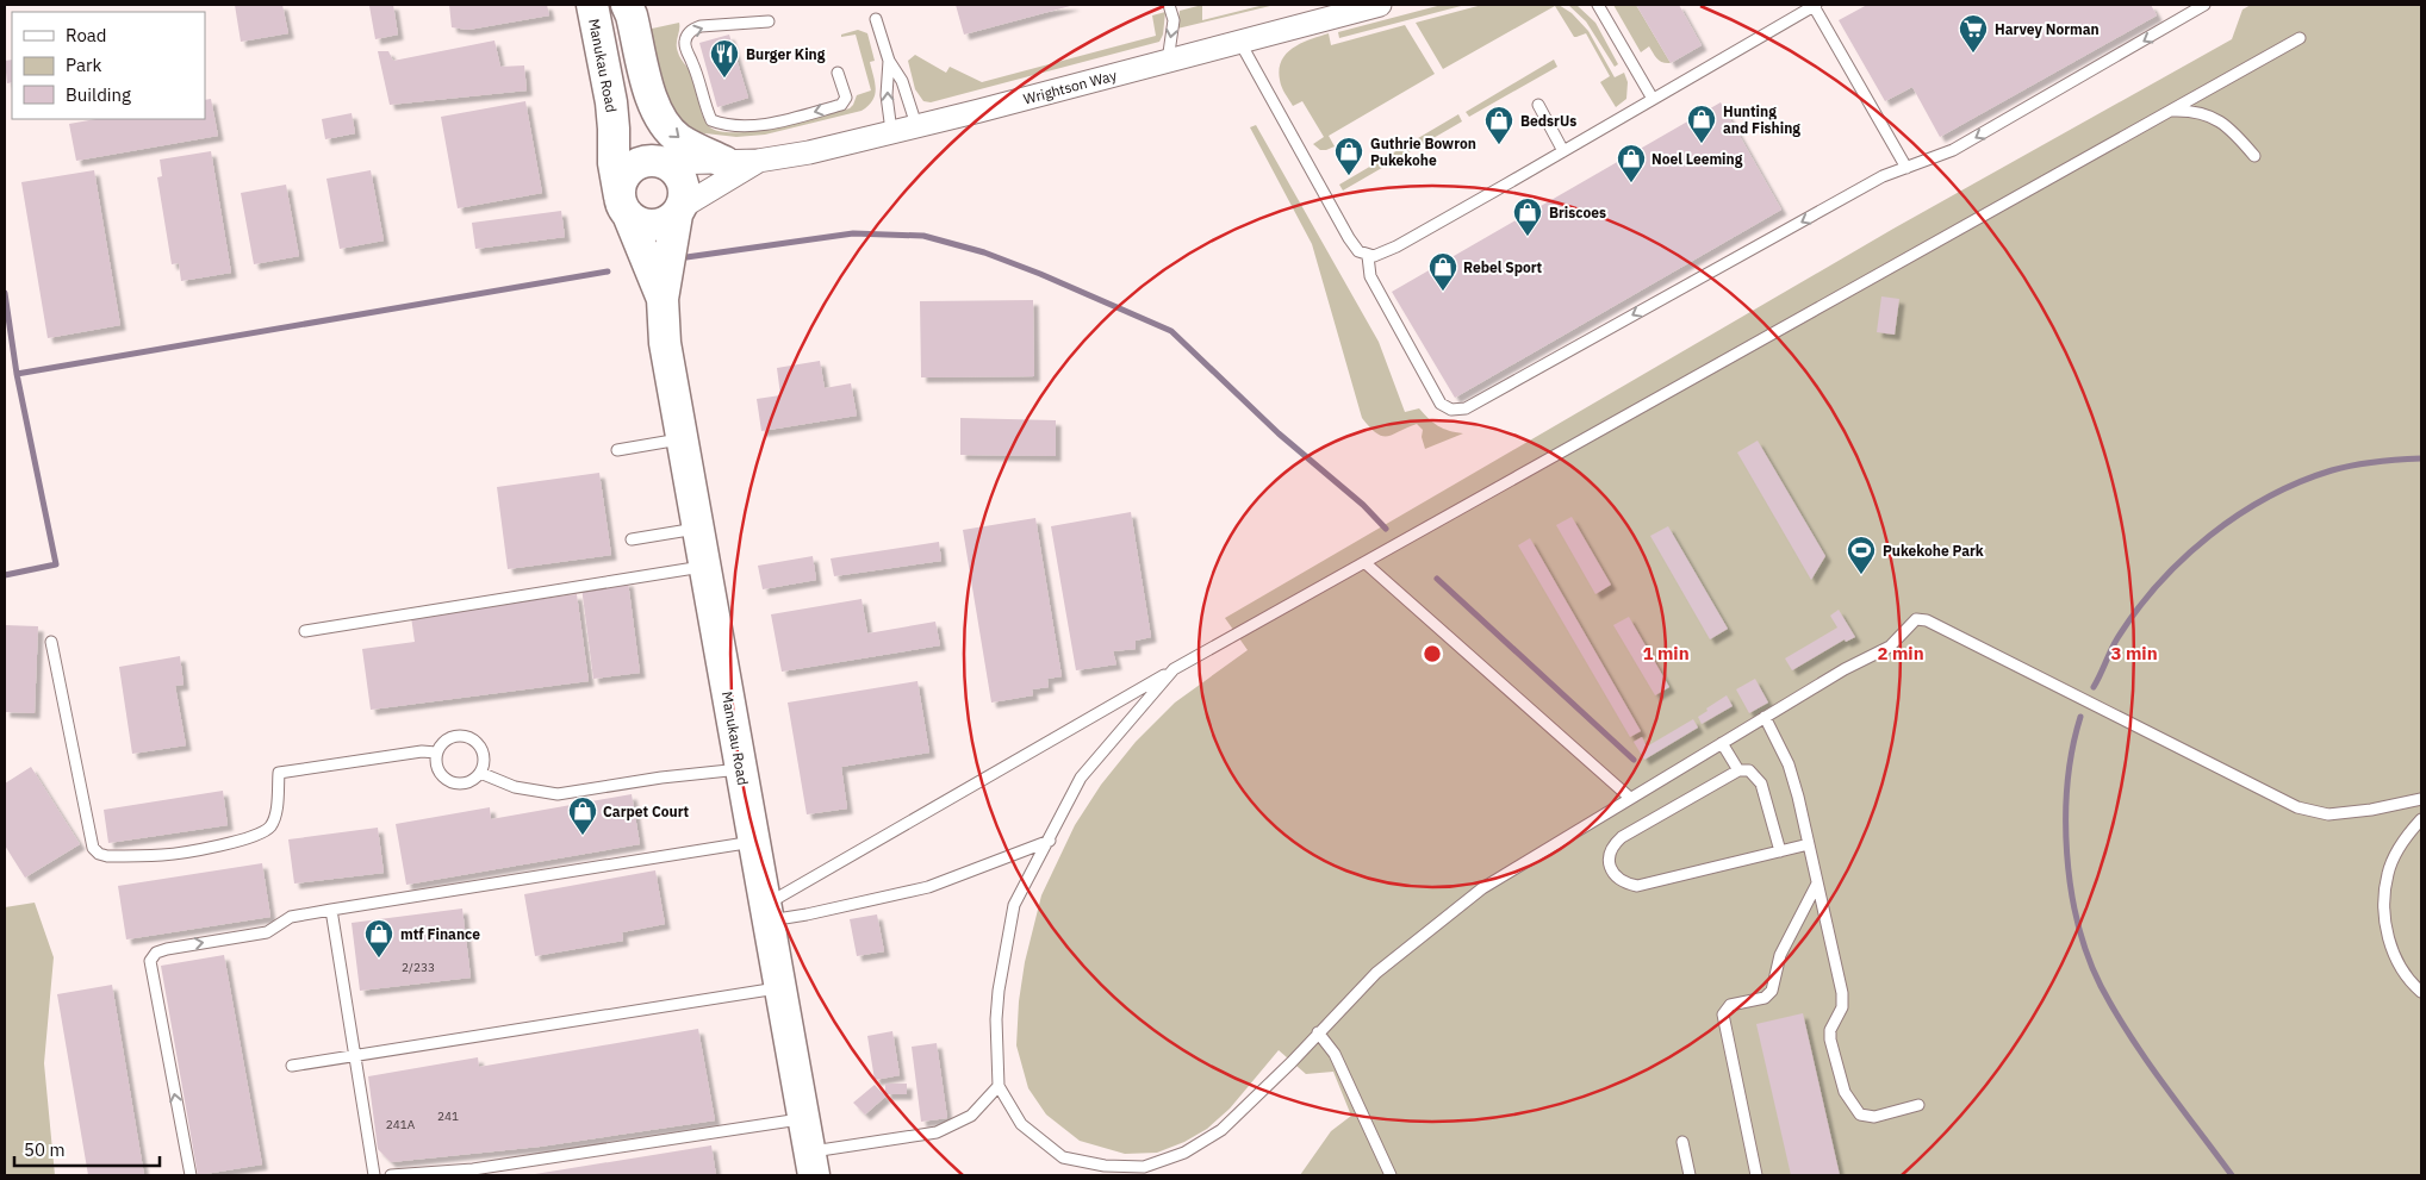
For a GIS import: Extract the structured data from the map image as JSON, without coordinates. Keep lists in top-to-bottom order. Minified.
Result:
{"streets":{"main road":["Manukau Road"],"street":["Wrightson Way"]},"crossings":[["Manukau Road","Wrightson Way"]],"places":{"supermarket":["Harvey Norman"],"restaurant":["Burger King"],"shop":["Hunting and Fishing","BedsrUs","Guthrie Bowron Pukekohe","Noel Leeming","Briscoes","Rebel Sport","Carpet Court","mtf Finance"],"sports":["Pukekohe Park"]},"house_numbers":["2/233","241","241A"],"legend":["Road","Park","Building"],"scale_bar":"50 m","rings":["1 min","2 min","3 min"]}
